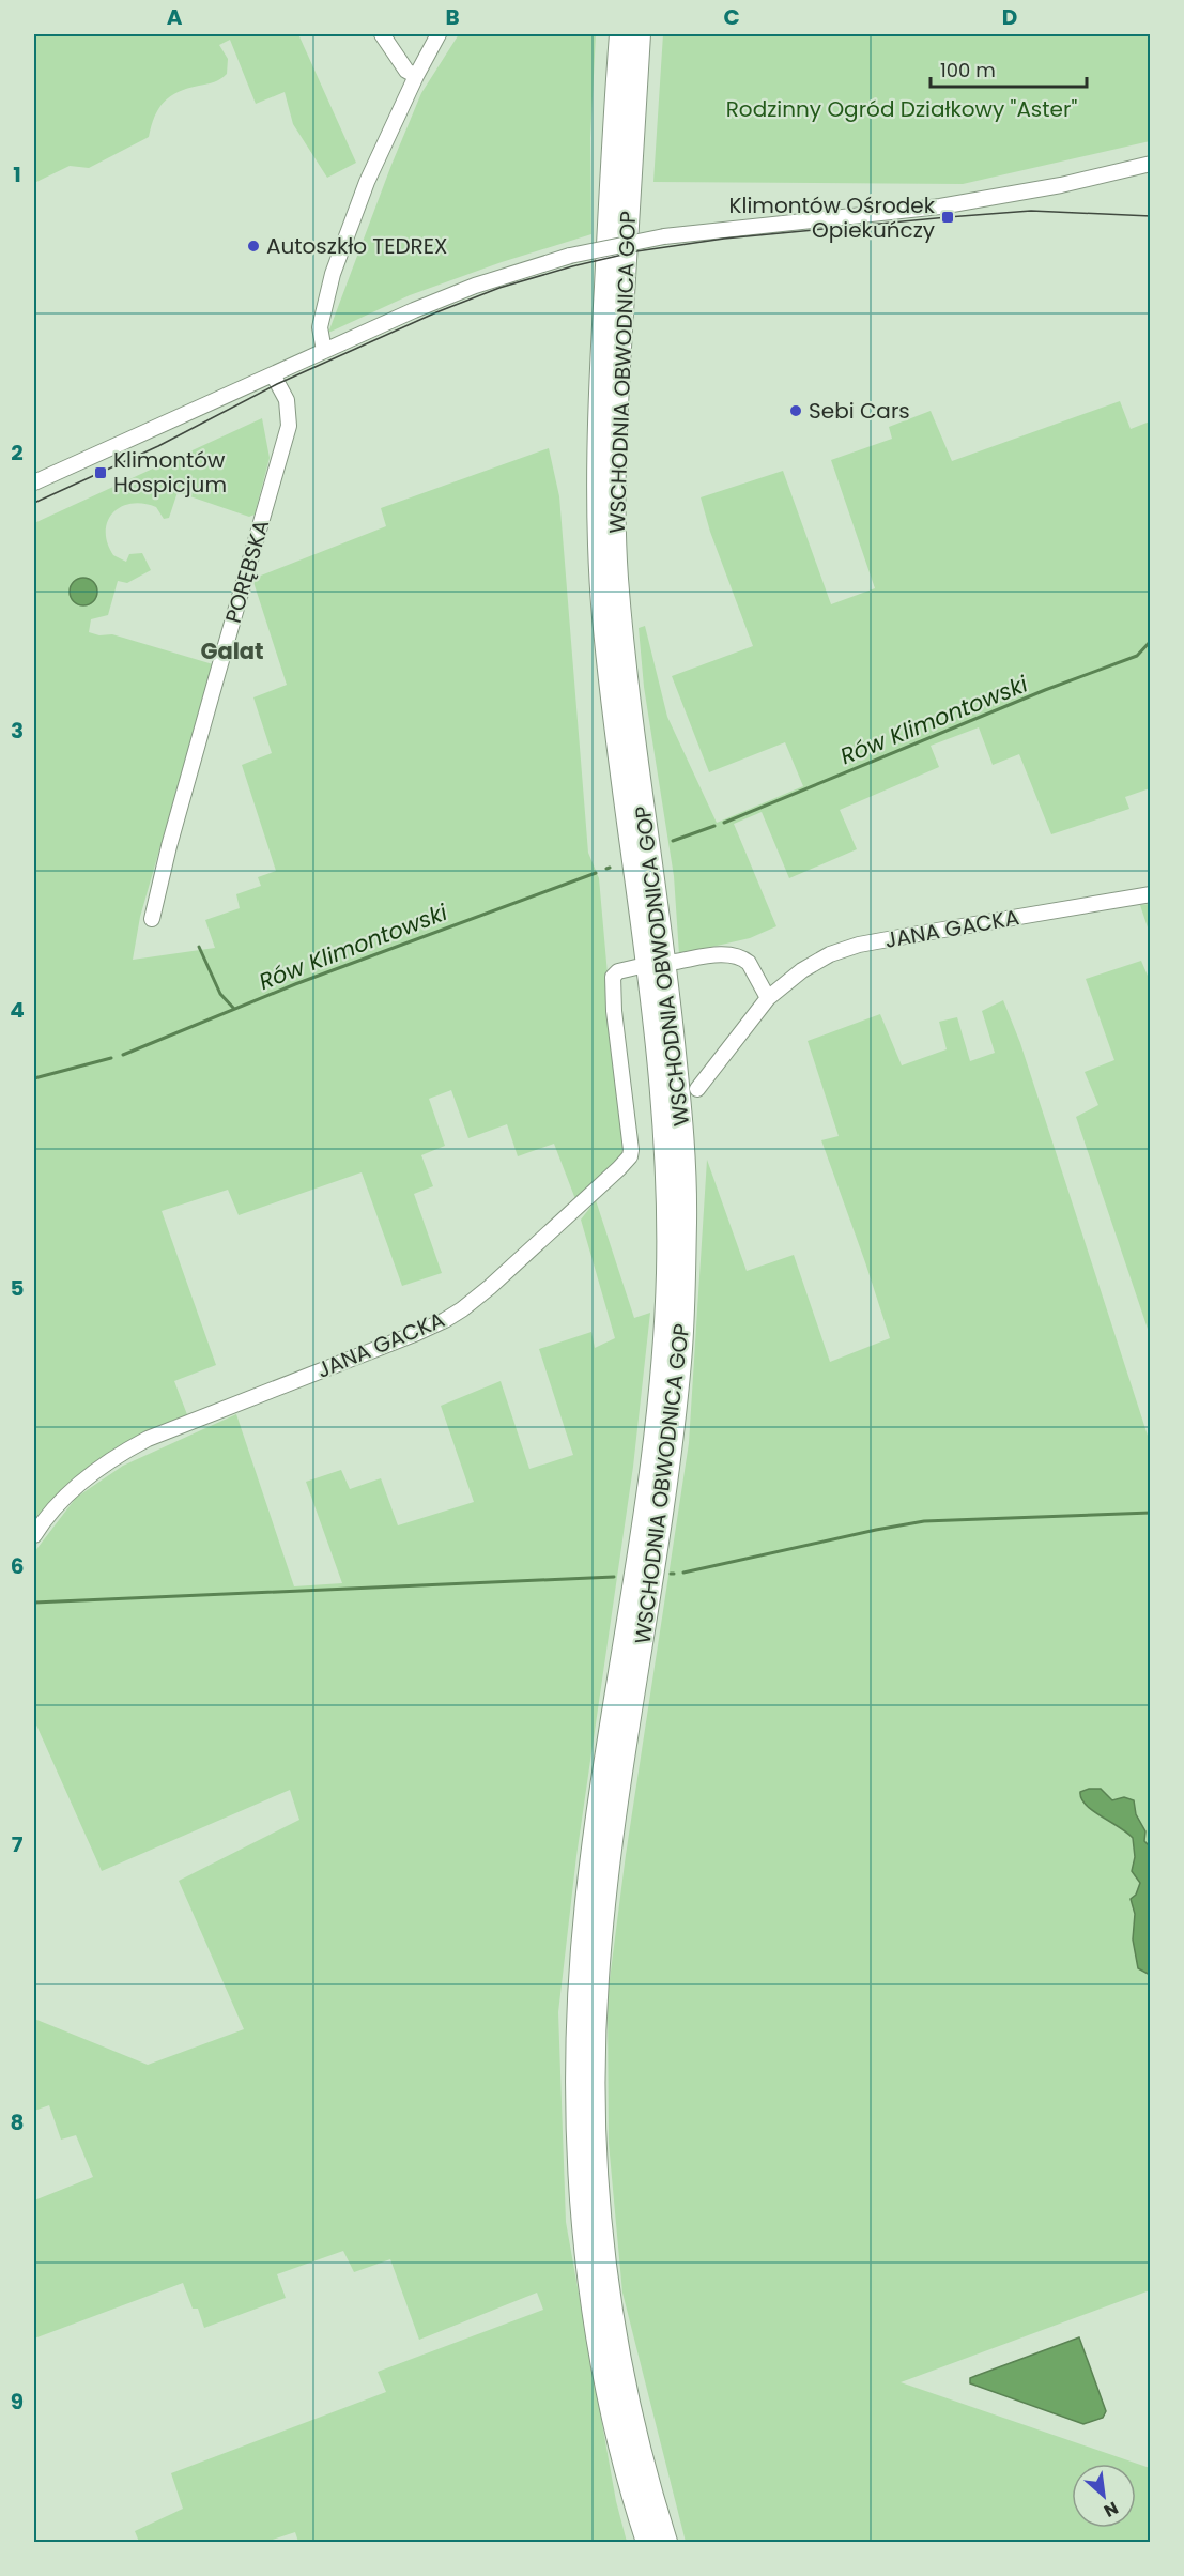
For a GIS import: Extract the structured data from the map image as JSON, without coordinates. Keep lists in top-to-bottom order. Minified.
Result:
{"streets":{"highway":["WSCHODNIA OBWODNICA GOP"],"street":["PORĘBSKA","JANA GACKA"]},"districts":["Galat"],"water":["Rów Klimontowski"],"parks":["Rodzinny Ogród Działkowy \"Aster\""],"places":{"transit":["Klimontów Ośrodek Opiekuńczy","Klimontów Hospicjum"],"other":["Autoszkło TEDREX","Sebi Cars"]},"scale_bar":"100 m","north":"bottom right","grid":{"columns":["A","B","C","D"],"rows":["1","2","3","4","5","6","7","8","9"]}}
